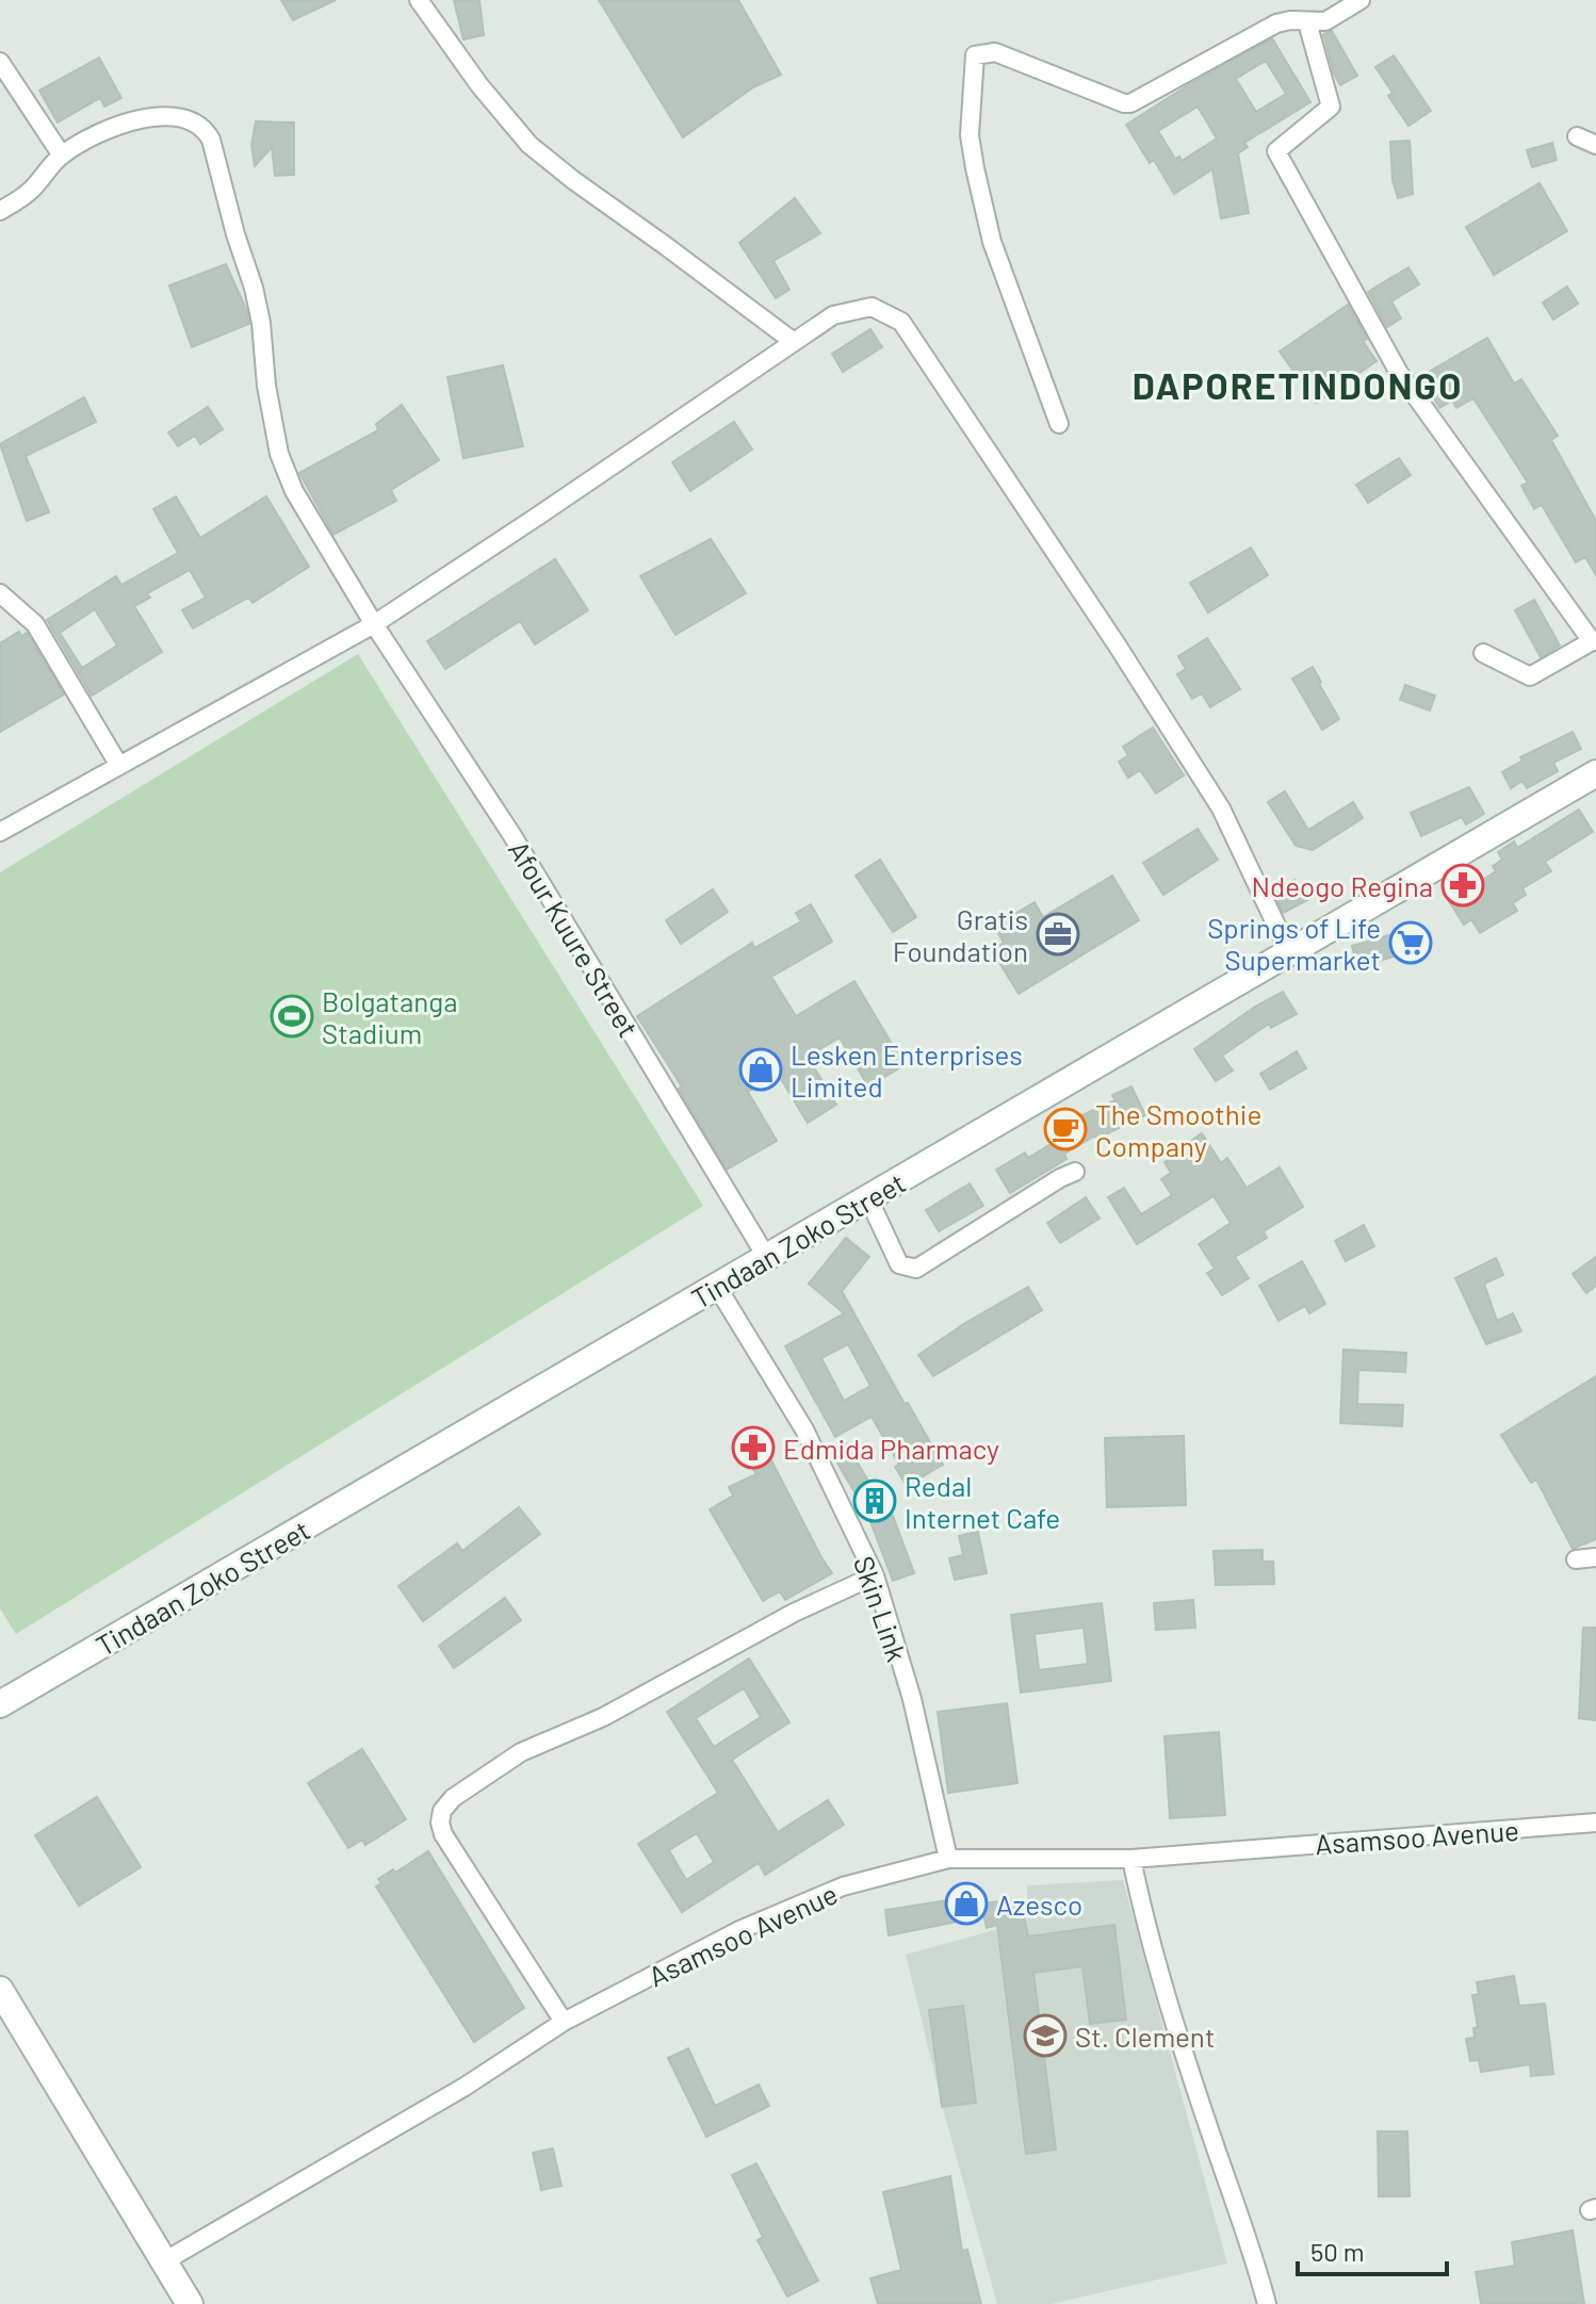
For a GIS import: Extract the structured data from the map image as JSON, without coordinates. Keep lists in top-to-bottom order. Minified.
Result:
{"streets":{"main road":["Tindaan Zoko Street"],"street":["Afour Kuure Street","Skin Link","Asamsoo Avenue"]},"crossings":[["Afour Kuure Street","Tindaan Zoko Street"],["Tindaan Zoko Street","Skin Link"],["Skin Link","Asamsoo Avenue"]],"districts":["DAPORETINDONGO"],"places":{"pharmacy":["Ndeogo Regina","Edmida Pharmacy"],"office":["Gratis Foundation"],"supermarket":["Springs of Life Supermarket"],"sports":["Bolgatanga Stadium"],"shop":["Lesken Enterprises Limited","Azesco"],"cafe":["The Smoothie Company"],"building":["Redal Internet Cafe"],"school or university":["St. Clement"]},"scale_bar":"50 m"}
